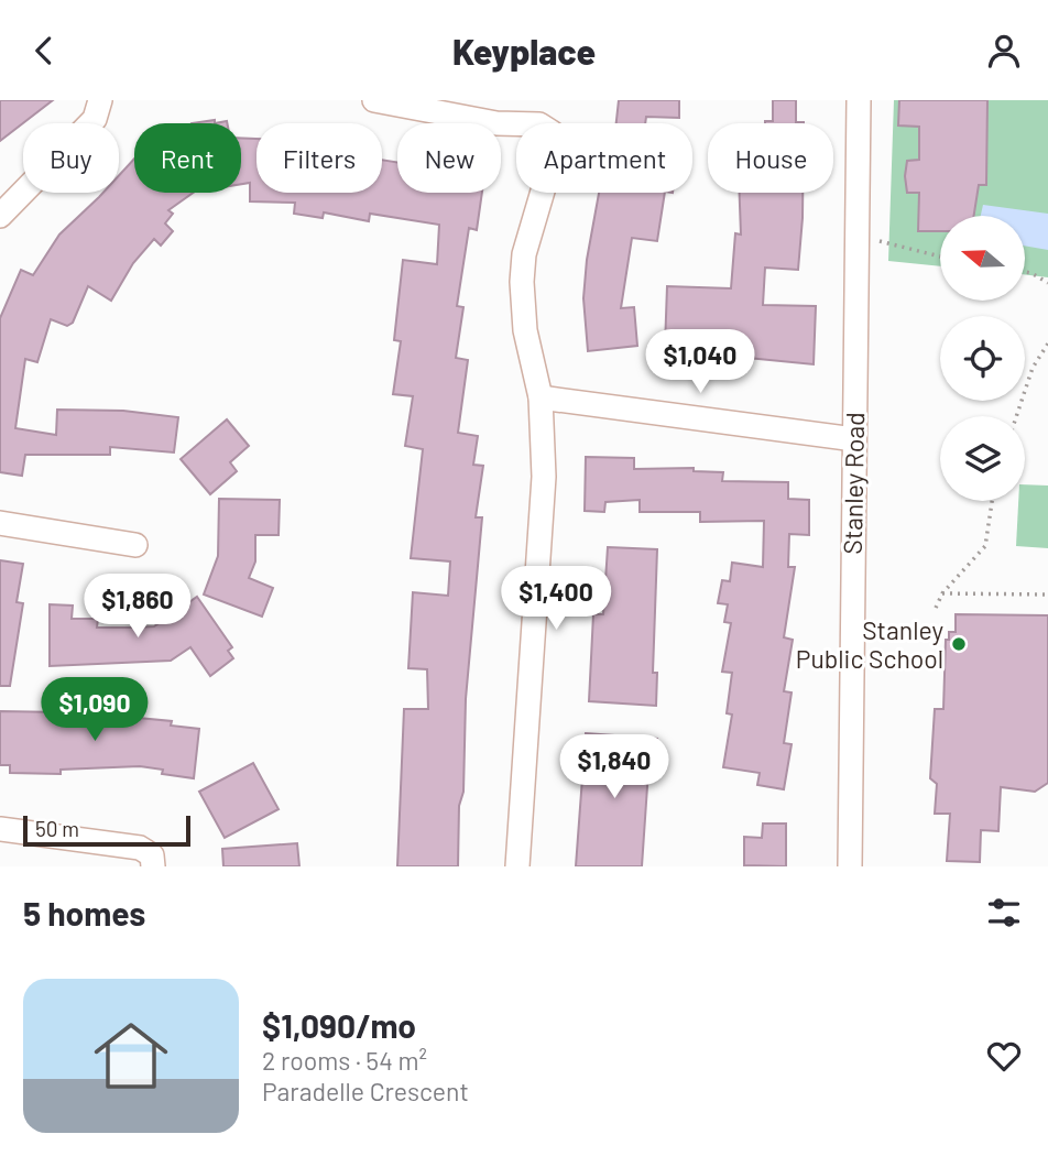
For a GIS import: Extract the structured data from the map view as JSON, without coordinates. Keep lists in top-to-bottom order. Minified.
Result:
{"streets":{"street":["Stanley Road"]},"places":["Stanley Public School"],"scale_bar":"50 m","north":"left","page":{"header":"Keyplace","chip":["Buy","Rent","Filters","New","Apartment","House"],"price":["$1,040","$1,400","$1,860","$1,090","$1,840"],"scale":"50 m","heading":"5 homes","list":[{"name":"$1,090/mo","note":"2 rooms · 54 m² · Paradelle Crescent"}]}}
